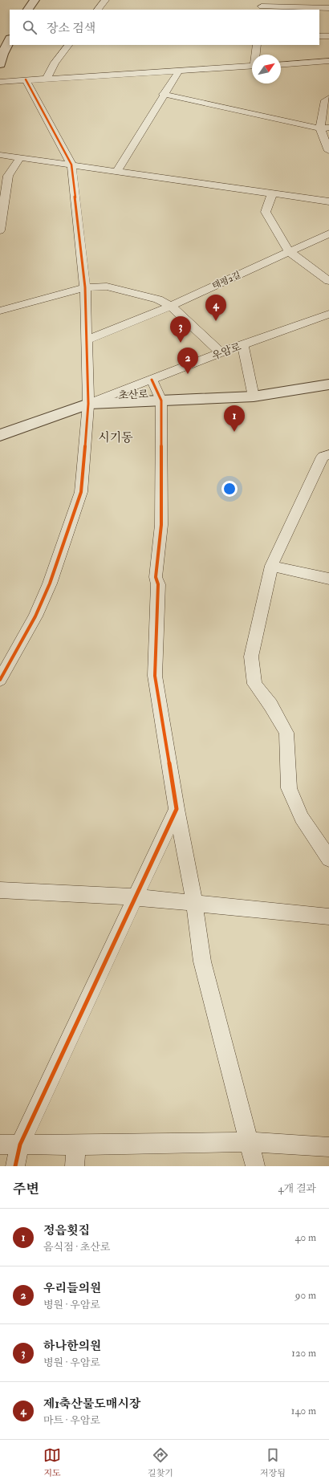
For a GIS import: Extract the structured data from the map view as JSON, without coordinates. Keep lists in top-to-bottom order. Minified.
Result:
{"streets":{"street":["태평2길","우암로","초산로"]},"crossings":[["우암로","초산로"]],"districts":["시기동"],"north":"top right","page":{"search":"장소 검색","pins":["4","3","2","1"],"heading":["주변","4개 결과"],"list":[{"mark":"1","name":"정읍횟집","note":"음식점 · 초산로","value":"40 m"},{"mark":"2","name":"우리들의원","note":"병원 · 우암로","value":"90 m"},{"mark":"3","name":"하나한의원","note":"병원 · 우암로","value":"120 m"},{"mark":"4","name":"제1축산물도매시장","note":"마트 · 우암로","value":"140 m"}],"nav":["지도","길찾기","저장됨"]}}
